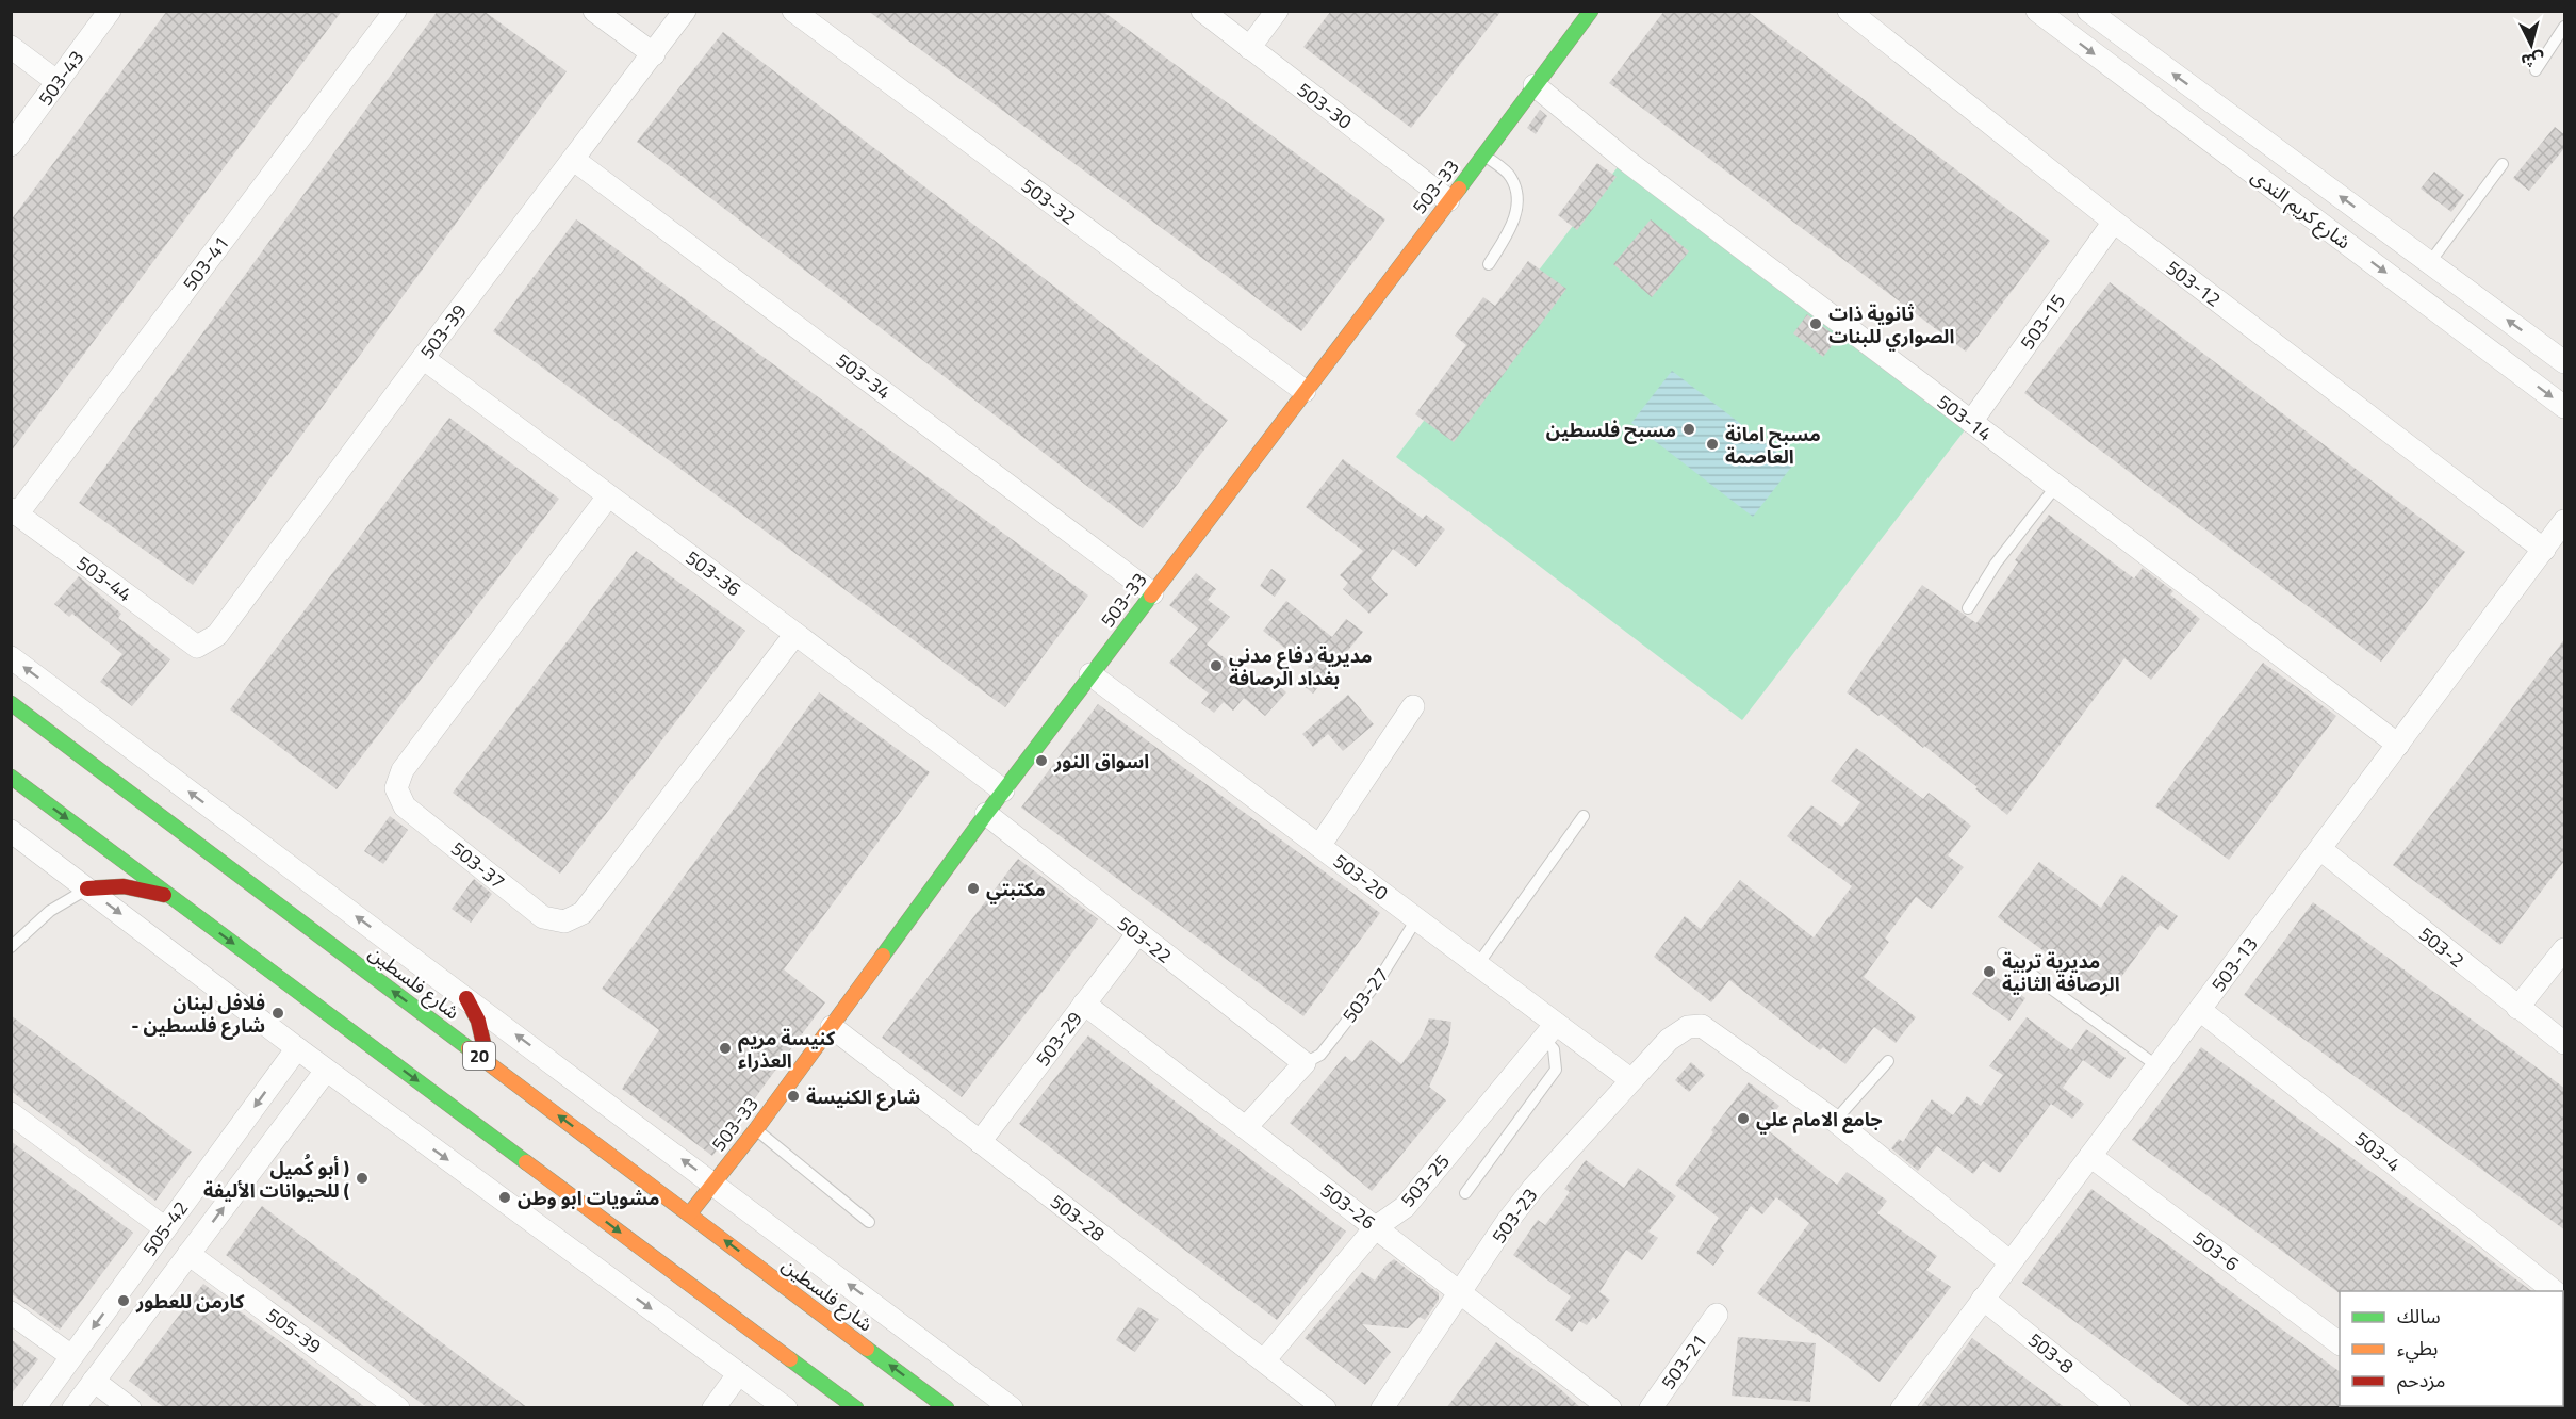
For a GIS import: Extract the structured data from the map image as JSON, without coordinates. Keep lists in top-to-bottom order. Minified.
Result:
{"streets":{"main road":["503-33","شارع فلسطين","20"],"street":["503-43","503-30","503-32","شارع كريم الندى","503-41","503-12","503-15","503-39","503-34","503-14","503-36","503-44","503-37","503-20","503-22","503-2","503-13","503-29","503-4","503-25","503-26","503-23","503-28","505-42","503-6","505-39","503-8","503-21"],"lane":["503-27"]},"crossings":[["503-30","503-33"],["503-33","503-32"],["503-33","503-34"],["503-33","503-14"],["503-33","503-36"],["503-33","503-20"],["503-33","503-22"],["503-33","شارع فلسطين"],["503-33","503-28"],["503-41","503-44"],["503-12","503-15"],["503-12","503-13"],["503-15","503-14"],["503-39","503-34"],["503-39","503-36"],["503-39","503-44"],["503-14","503-13"],["503-36","503-37"],["503-20","503-27"],["503-20","503-25"],["503-20","503-23"],["503-22","503-27"],["503-22","503-29"],["503-2","503-13"],["503-13","503-4"],["503-13","503-6"],["503-13","503-8"],["503-29","503-26"],["503-29","503-28"],["503-25","503-26"],["503-25","503-28"],["503-26","503-23"],["505-42","505-39"]],"places":["ثانوية ذات الصواري للبنات","مسبح فلسطين","مسبح امانة العاصمة","مديرية دفاع مدني بغداد الرصافة","اسواق النور","مكتبتي","مديرية تربية الرصافة الثانية","فلافل لبنان - شارع فلسطين","كنيسة مريم العذراء","شارع الكنيسة","جامع الامام علي","أبو كُميل ) للحيوانات الأليفة (","مشويات ابو وطن","كارمن للعطور"],"legend":["سالك","بطيء","مزدحم"],"north":"bottom"}
